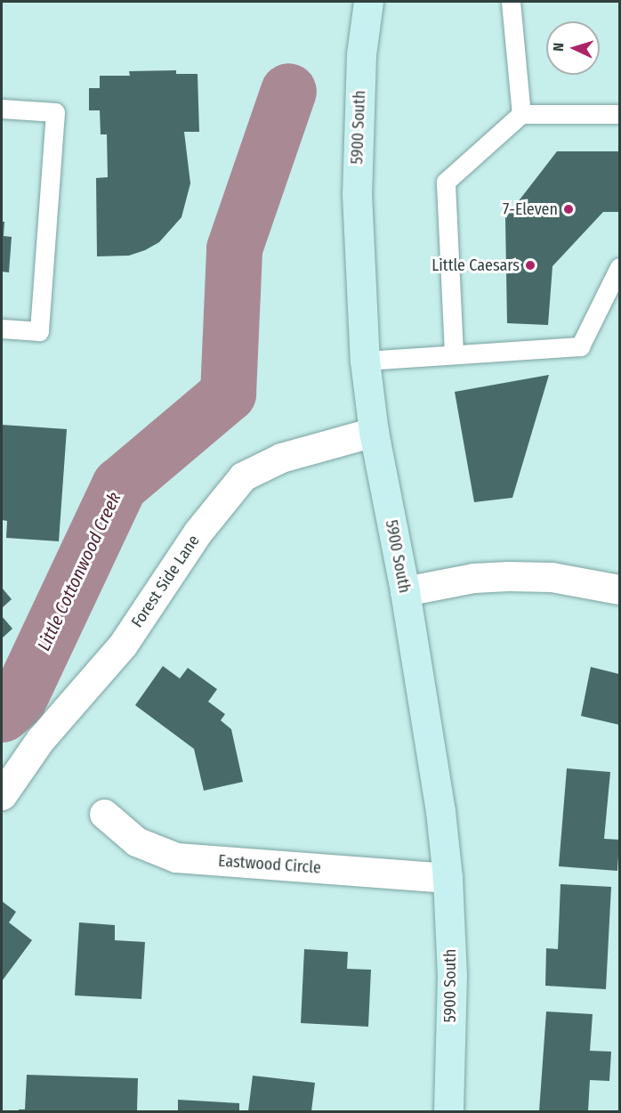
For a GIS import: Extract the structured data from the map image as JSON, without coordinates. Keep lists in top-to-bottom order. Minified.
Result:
{"streets":{"main road":["5900 South"],"street":["Forest Side Lane","Eastwood Circle"]},"crossings":[["5900 South","Forest Side Lane"],["5900 South","Eastwood Circle"]],"water":["Little Cottonwood Creek"],"places":["7-Eleven","Little Caesars"],"north":"left"}
